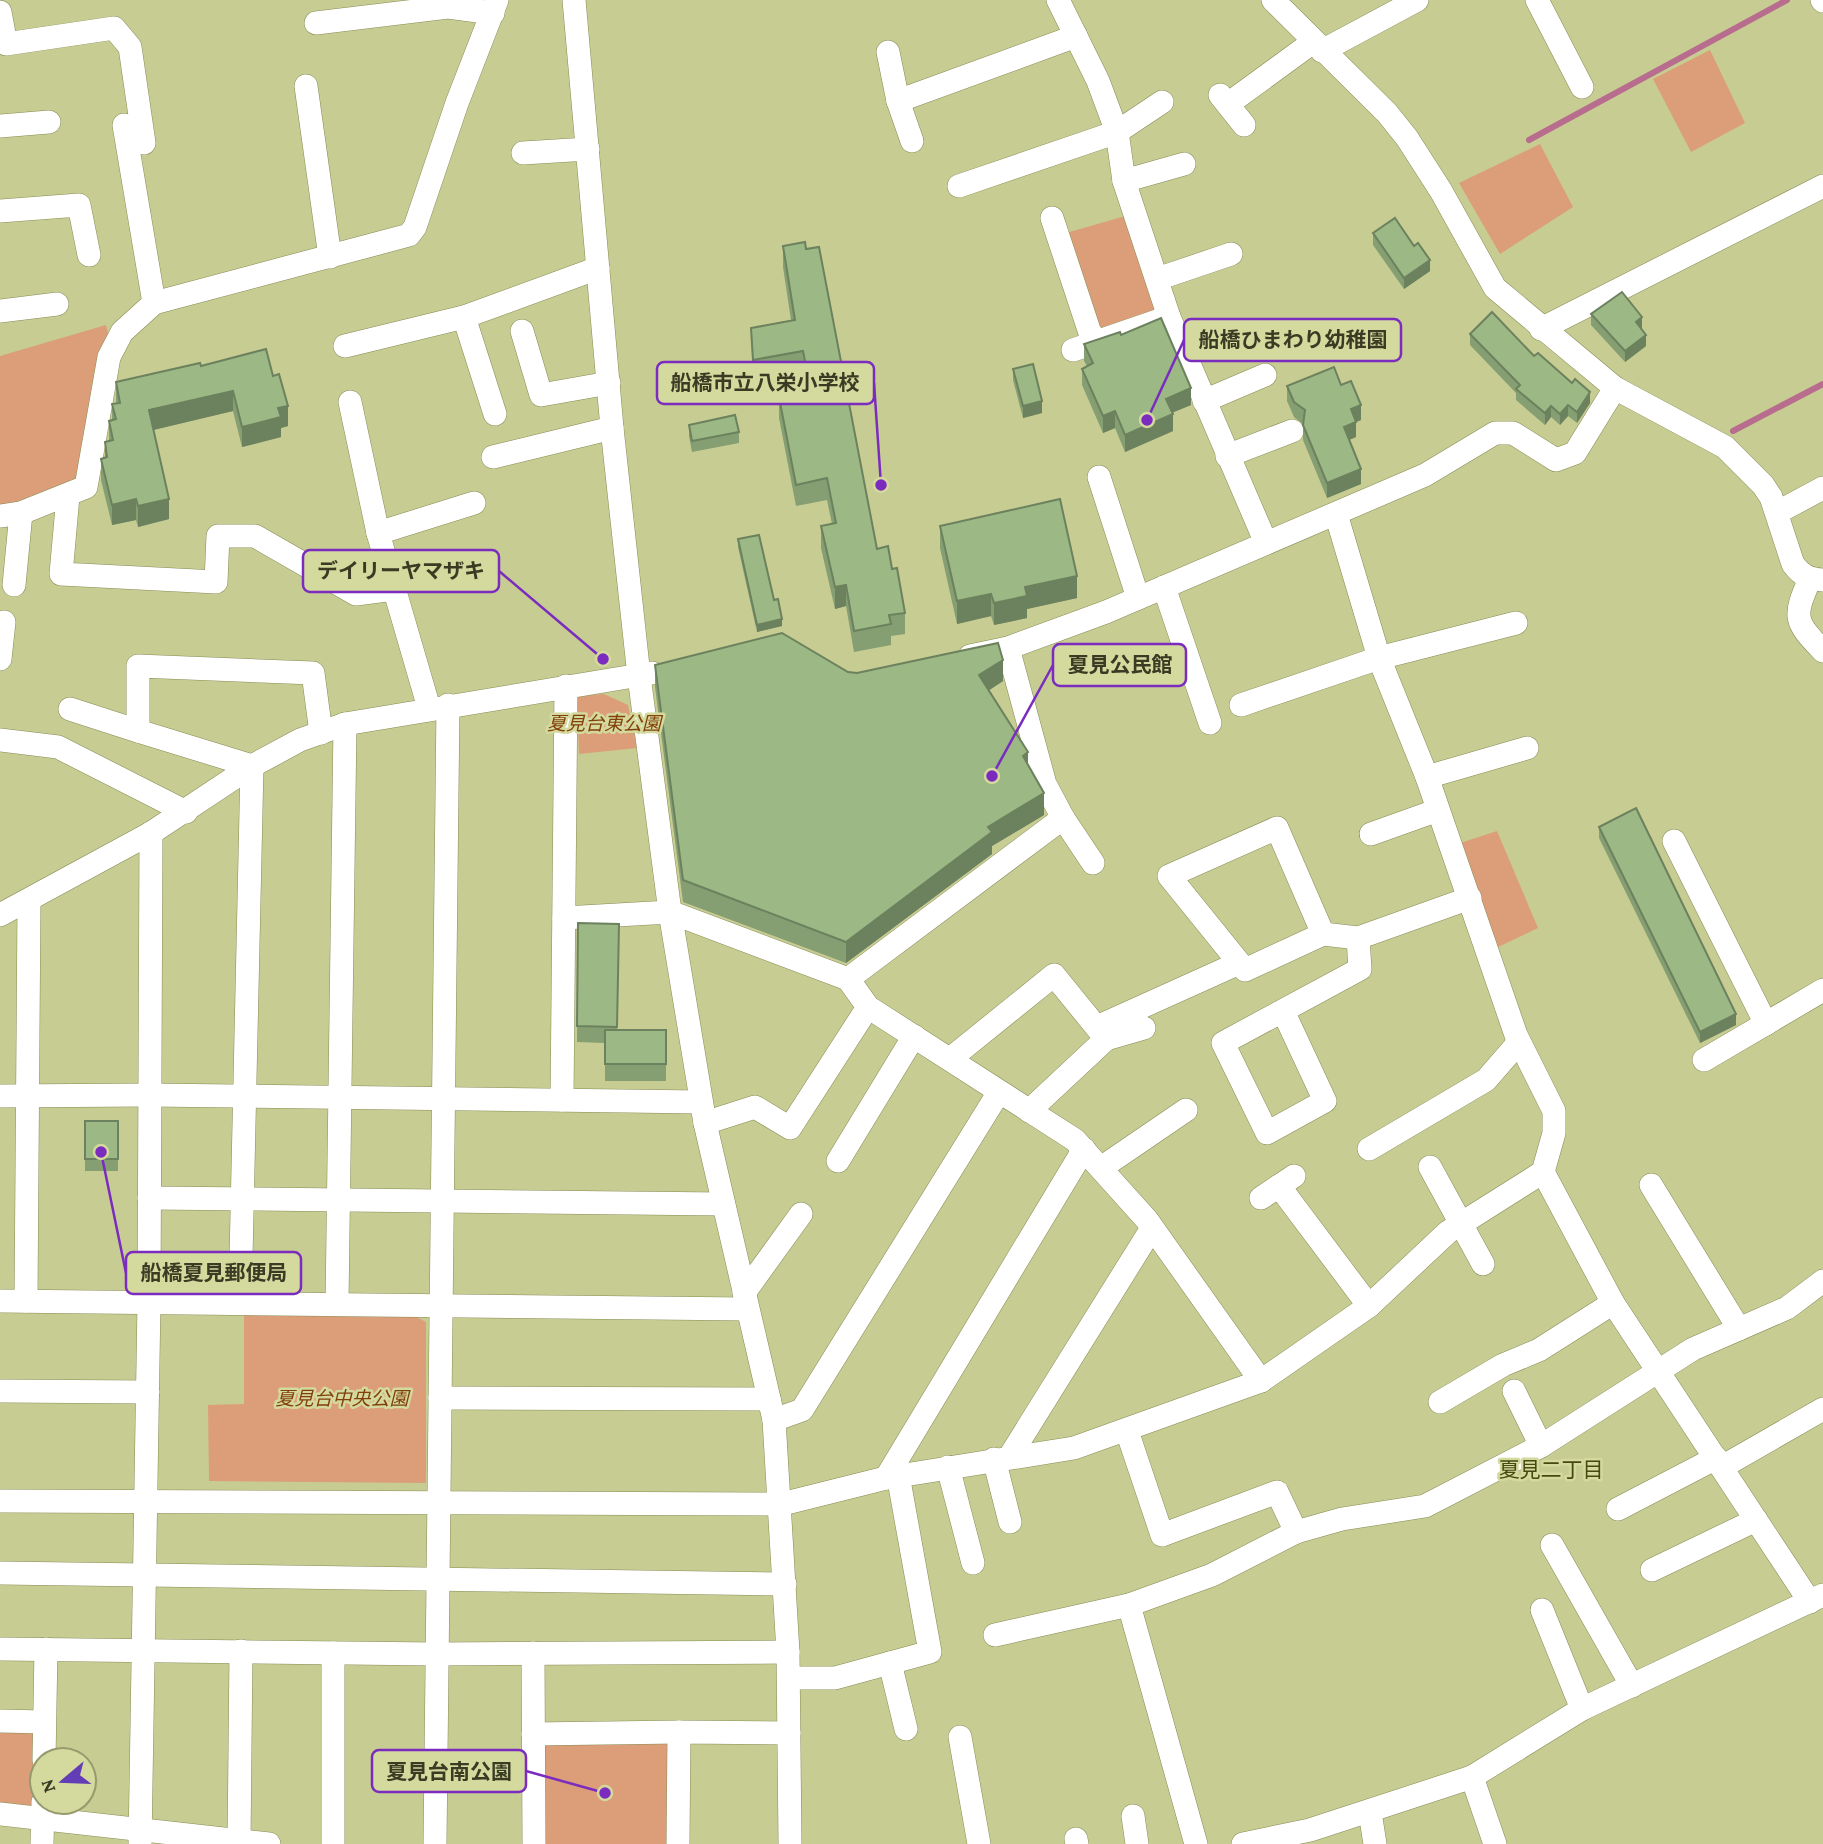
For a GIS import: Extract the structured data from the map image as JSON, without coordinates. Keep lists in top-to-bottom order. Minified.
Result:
{"districts":["夏見二丁目"],"parks":["夏見台東公園","夏見台中央公園"],"places":["船橋ひまわり幼稚園","船橋市立八栄小学校","デイリーヤマザキ","夏見公民館","船橋夏見郵便局","夏見台南公園"],"north":"left"}
